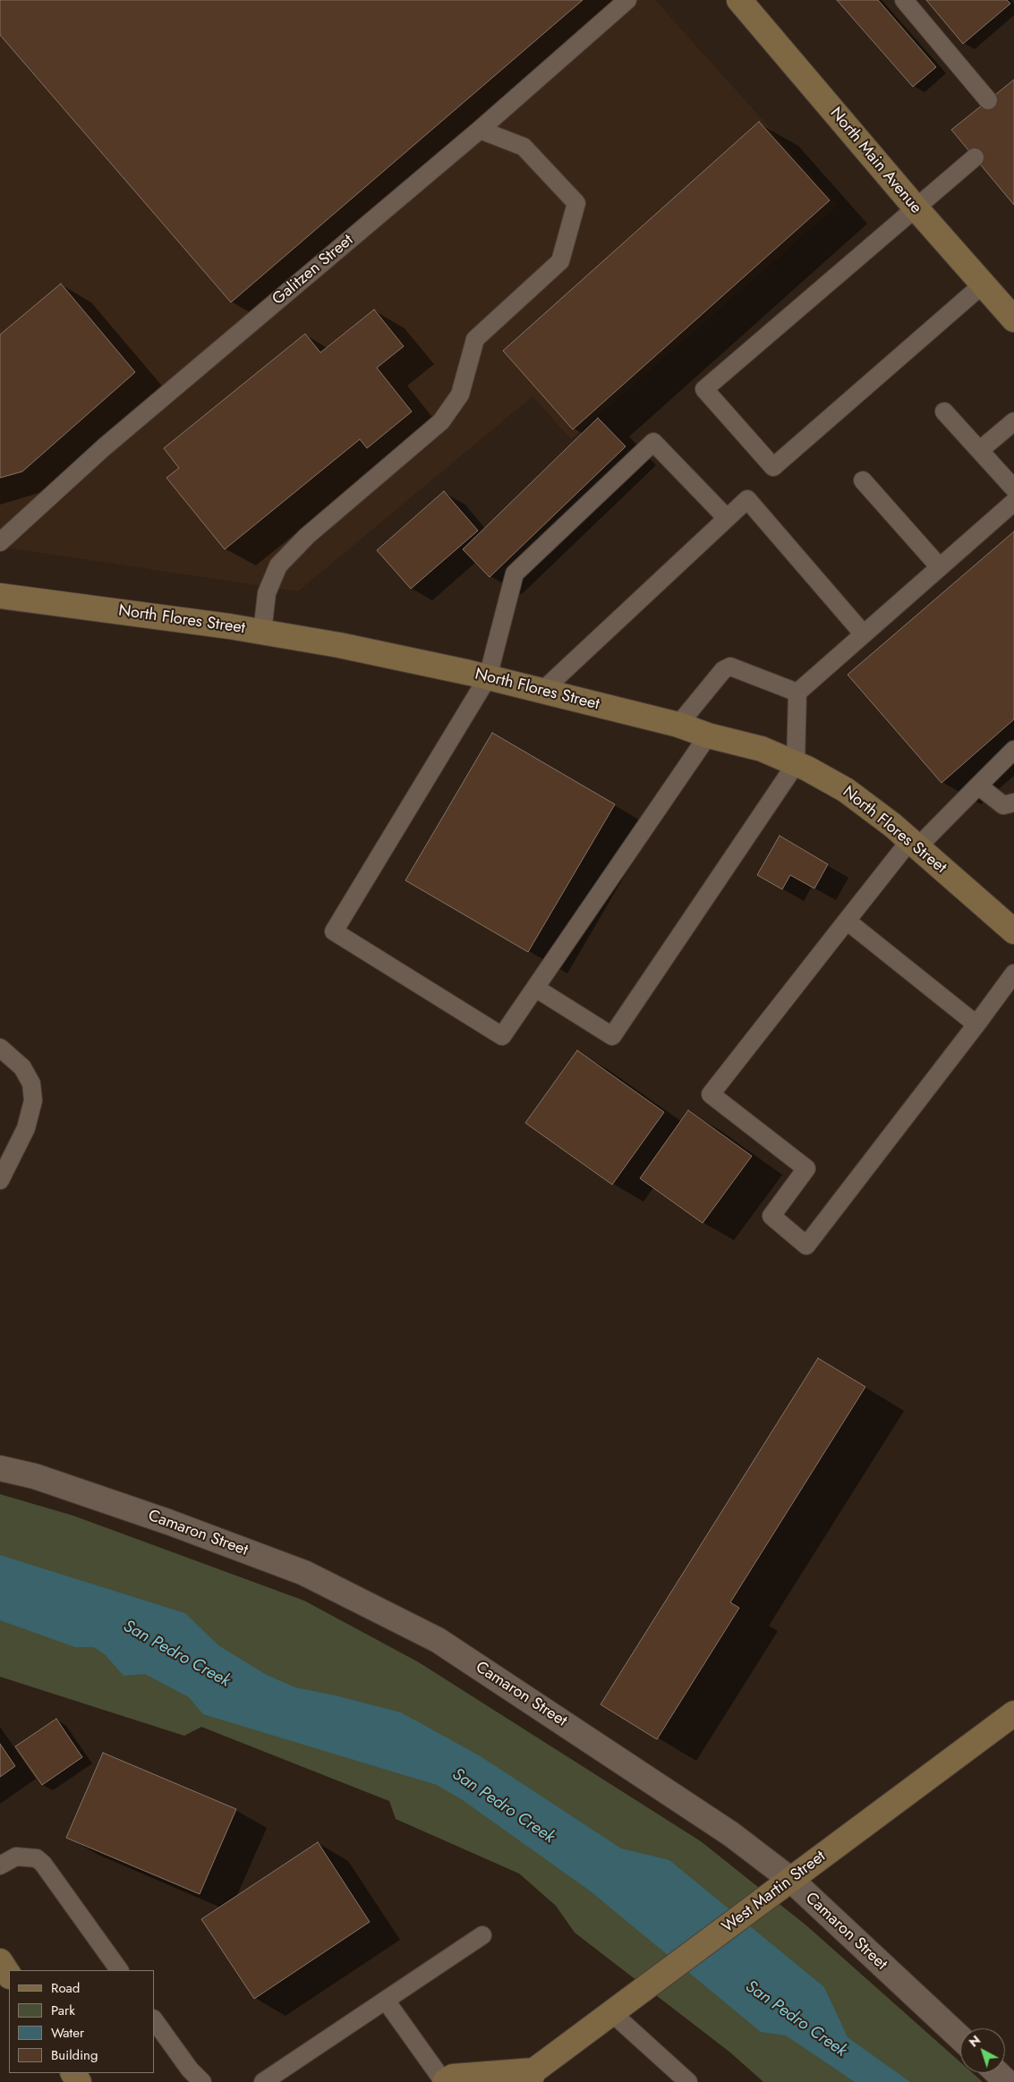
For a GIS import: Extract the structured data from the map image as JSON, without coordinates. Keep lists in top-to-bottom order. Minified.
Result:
{"streets":{"main road":["North Main Avenue","North Flores Street","West Martin Street"],"street":["Camaron Street"],"lane":["Galitzen Street"]},"crossings":[["Camaron Street","West Martin Street"]],"water":["San Pedro Creek"],"legend":["Road","Park","Water","Building"],"north":"top left"}
